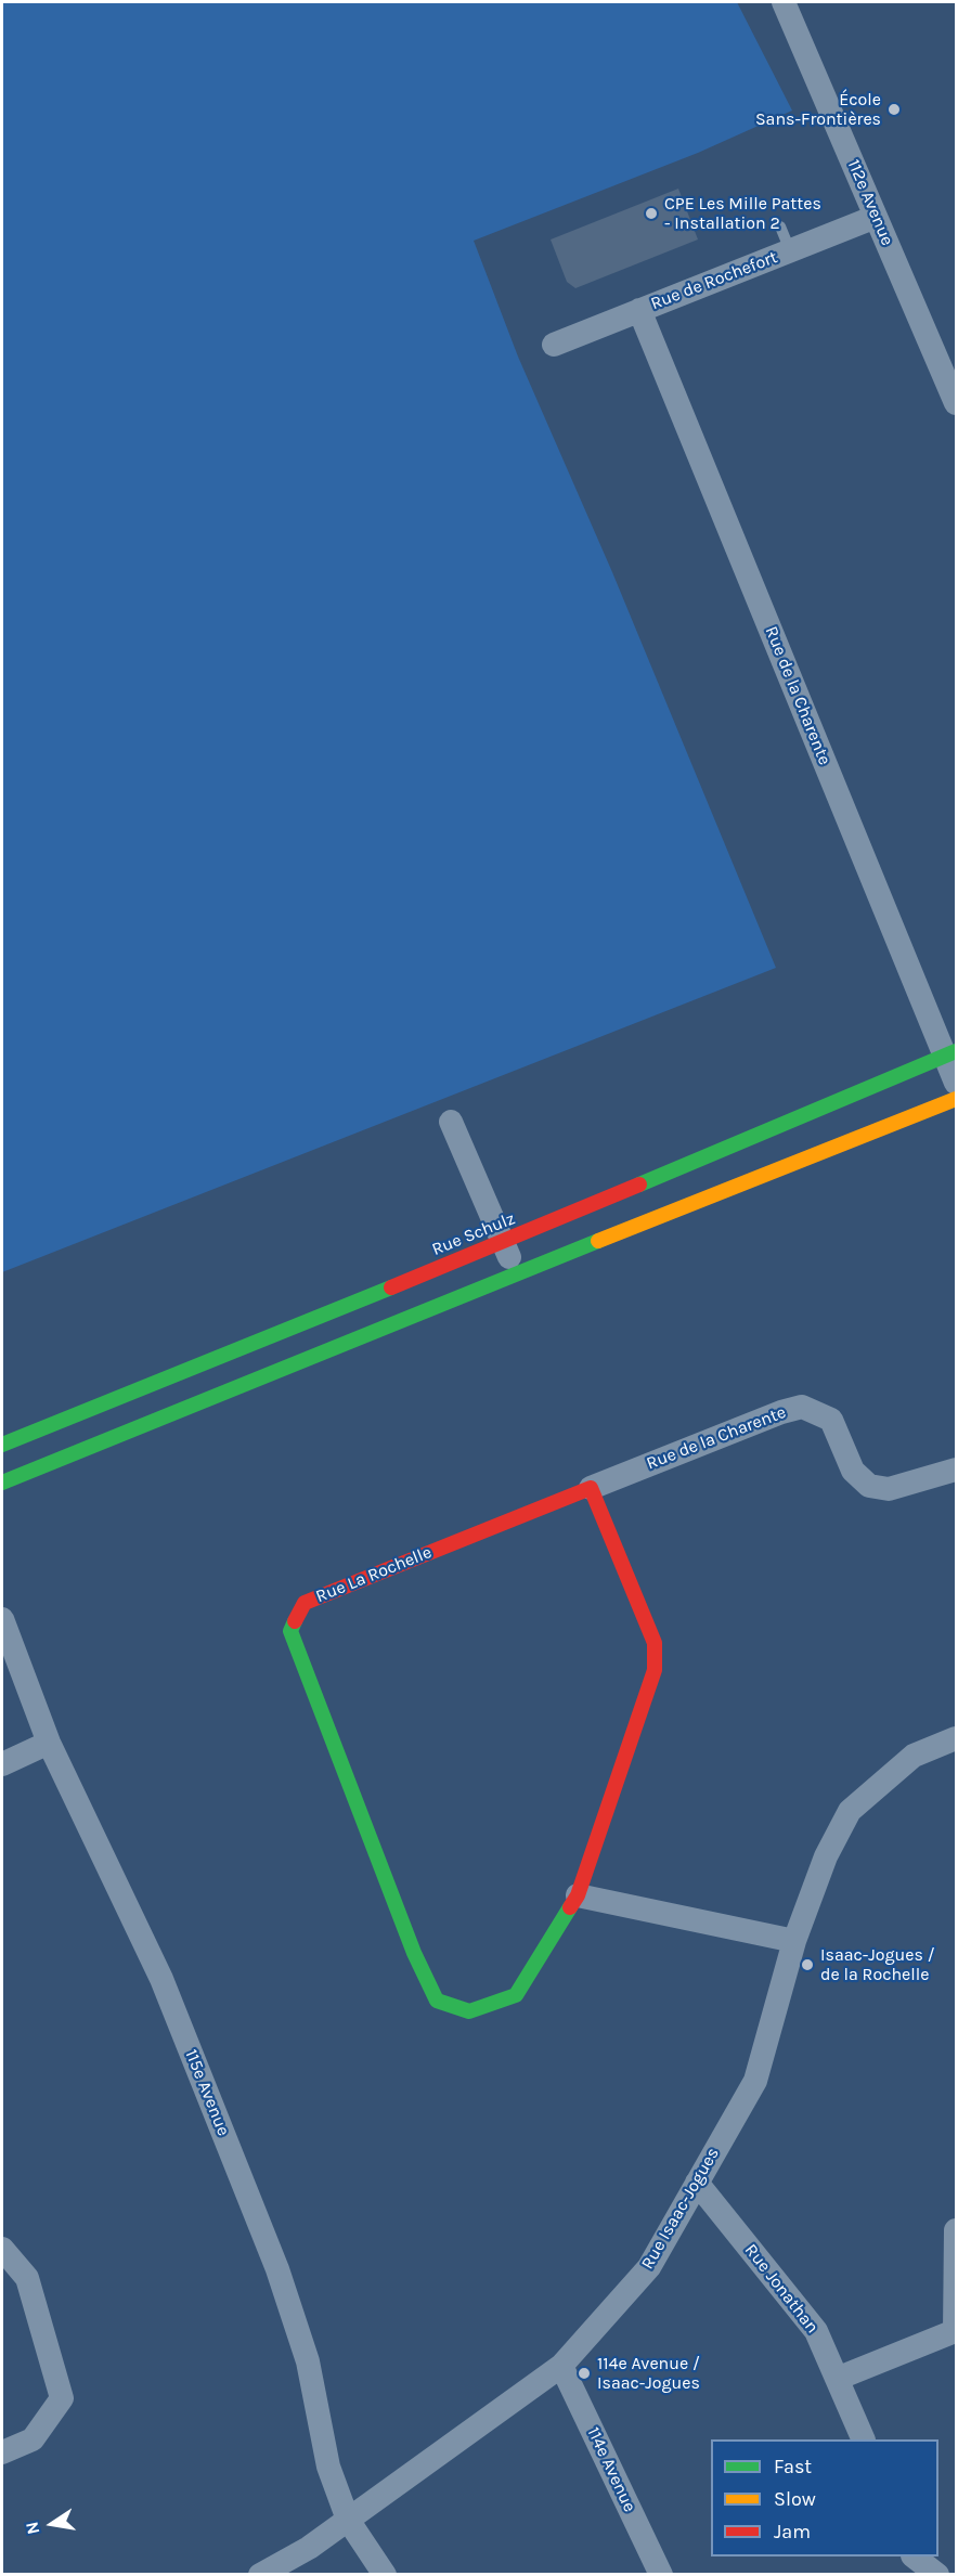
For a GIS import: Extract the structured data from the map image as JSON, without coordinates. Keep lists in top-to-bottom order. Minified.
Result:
{"streets":{"street":["112e Avenue","Rue de Rochefort","Rue de la Charente","Rue Schulz","Rue La Rochelle","115e Avenue","Rue Isaac-Jogues","Rue Jonathan","114e Avenue"]},"crossings":[["112e Avenue","Rue de Rochefort"],["Rue de Rochefort","Rue de la Charente"],["Rue de la Charente","Rue Schulz"],["Rue de la Charente","Rue La Rochelle"],["115e Avenue","Rue Isaac-Jogues"],["Rue Isaac-Jogues","Rue Jonathan"],["Rue Isaac-Jogues","114e Avenue"]],"places":["École Sans-Frontières","CPE Les Mille Pattes - Installation 2","Isaac-Jogues / de la Rochelle","114e Avenue / Isaac-Jogues"],"legend":["Fast","Slow","Jam"],"north":"left"}
